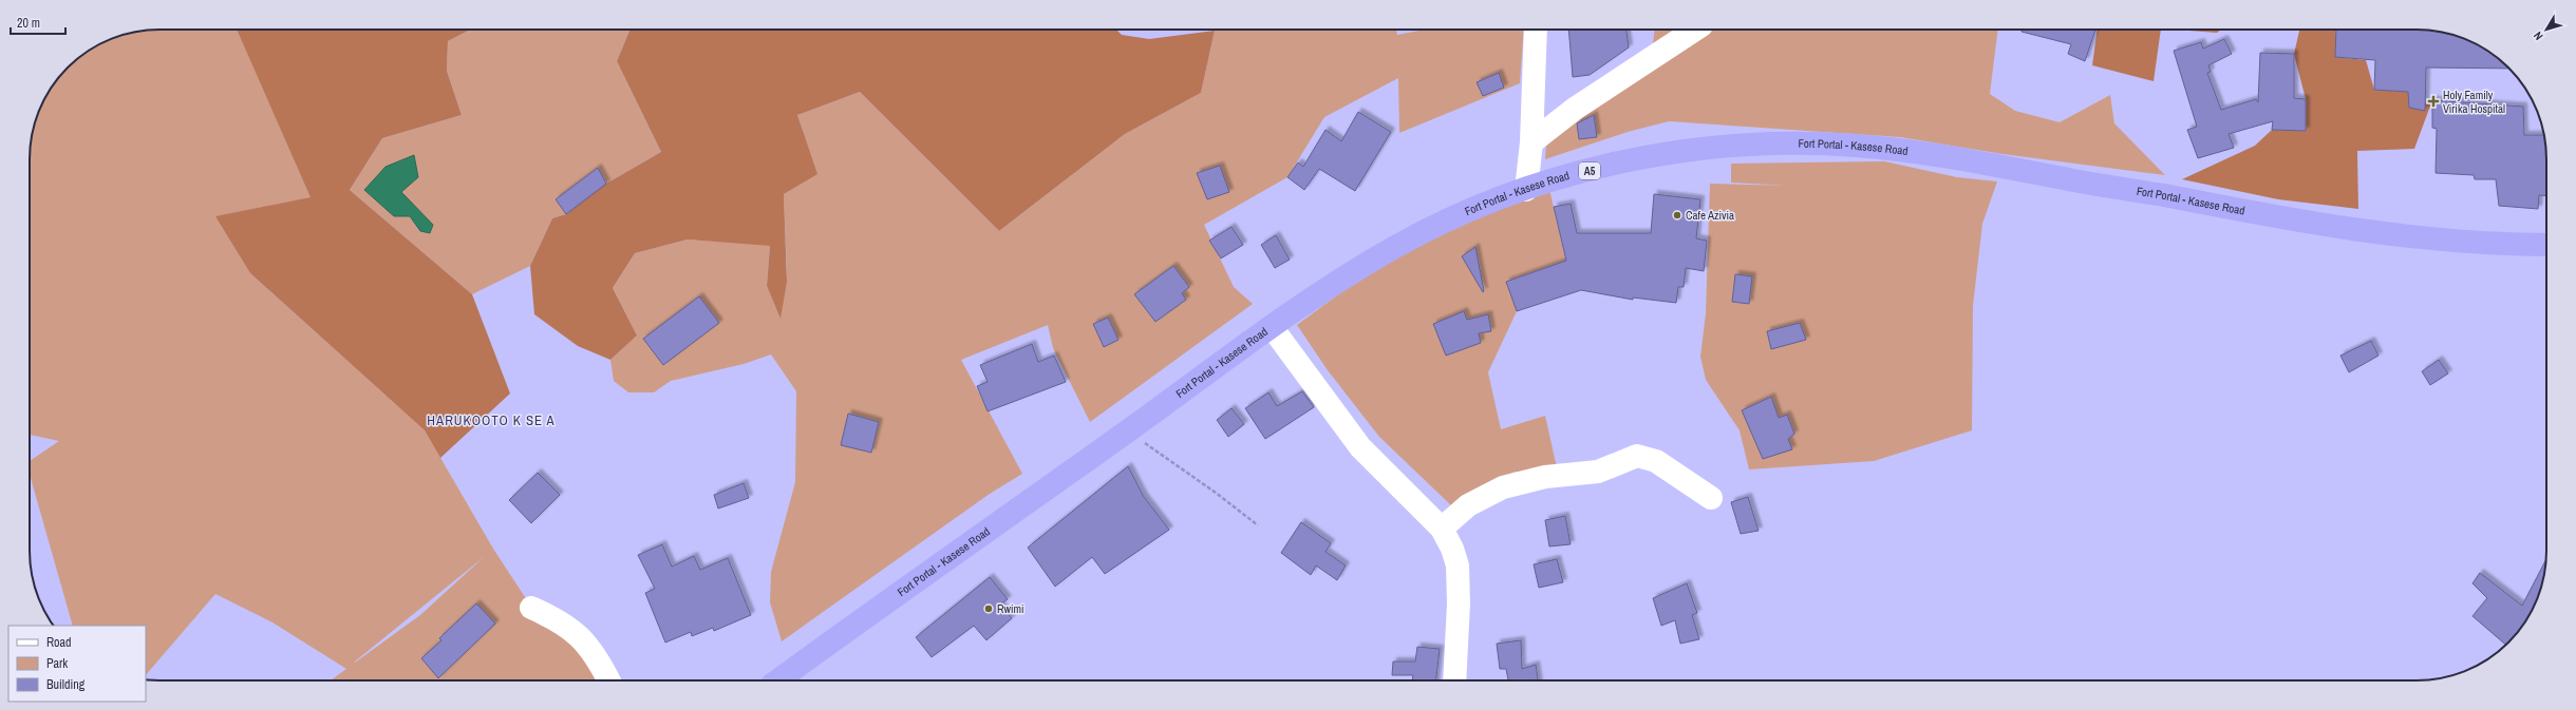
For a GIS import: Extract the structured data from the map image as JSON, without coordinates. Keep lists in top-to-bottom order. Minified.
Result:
{"streets":{"highway":["Fort Portal - Kasese Road","A5"]},"districts":["HARUKOOTO K SE A"],"places":{"health":["Holy Family Virika Hospital"],"other":["Cafe Azivia","Rwimi"]},"legend":["Road","Park","Building"],"scale_bar":"20 m","north":"bottom left"}
